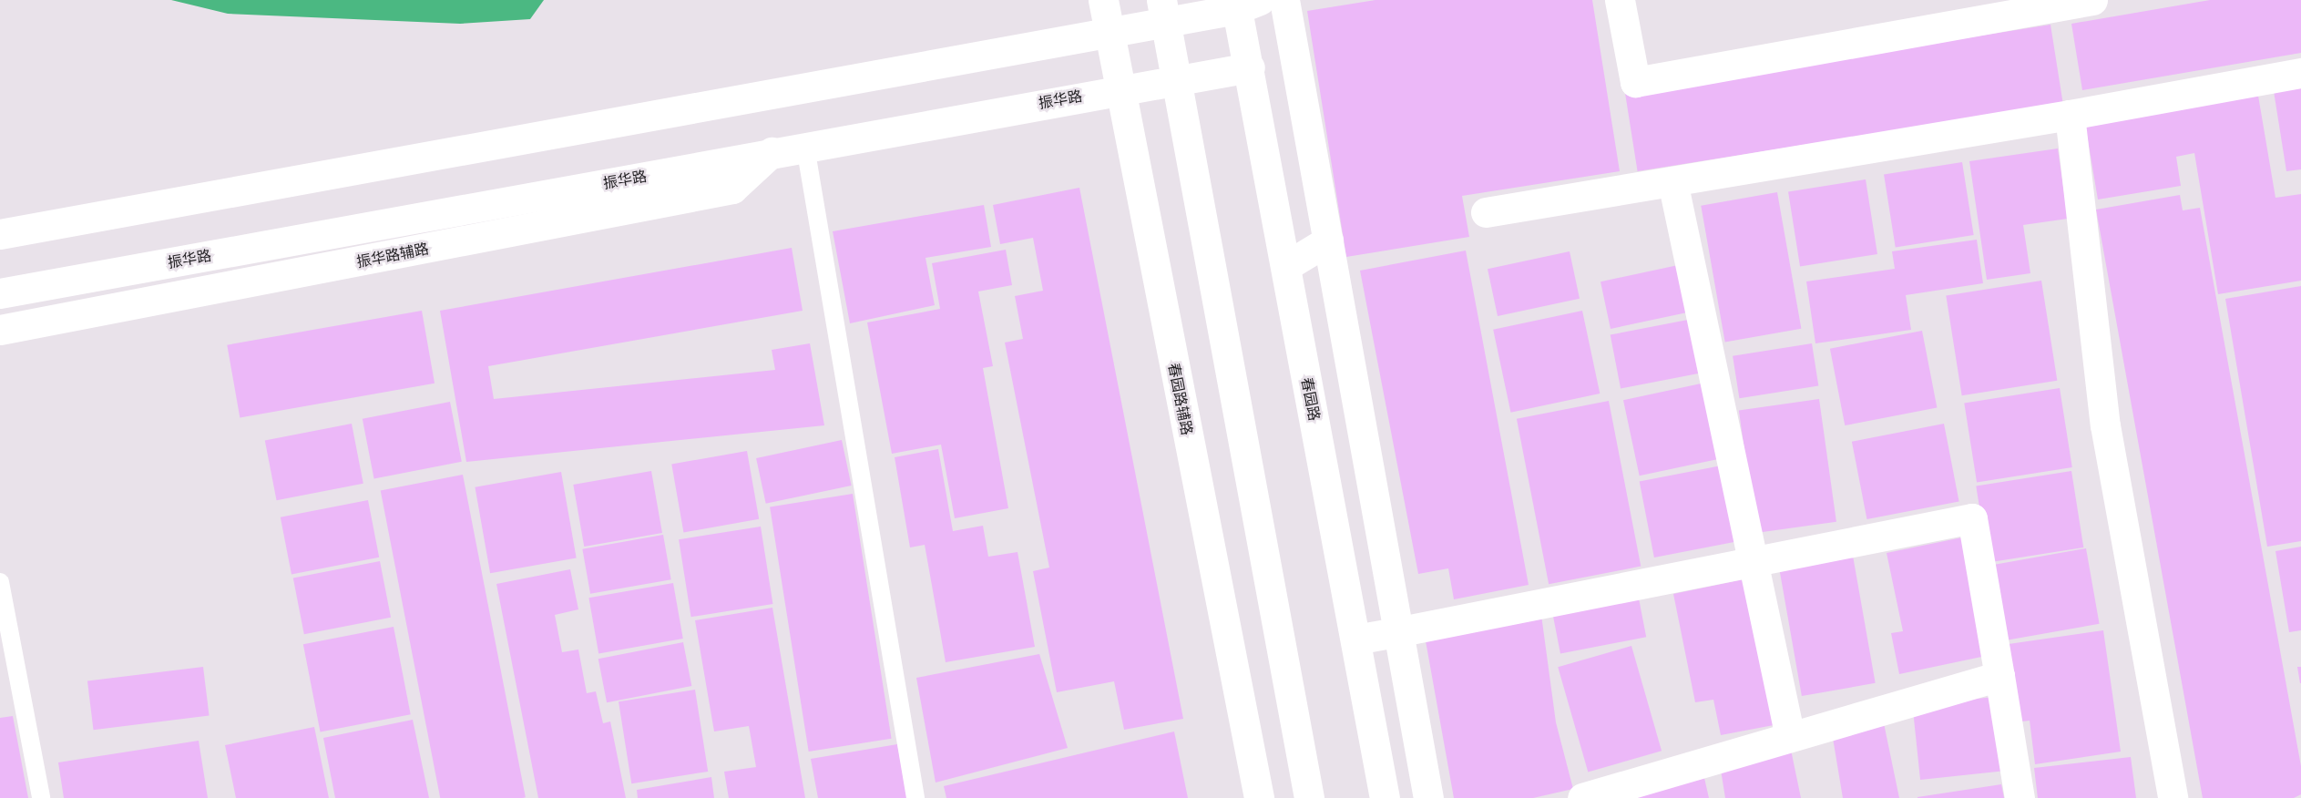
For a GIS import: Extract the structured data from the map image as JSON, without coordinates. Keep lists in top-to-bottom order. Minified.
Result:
{"streets":{"street":["振华路","振华路辅路","春园路辅路","春园路"]},"crossings":[["振华路","振华路辅路"],["振华路","春园路辅路"],["振华路","春园路"]]}
